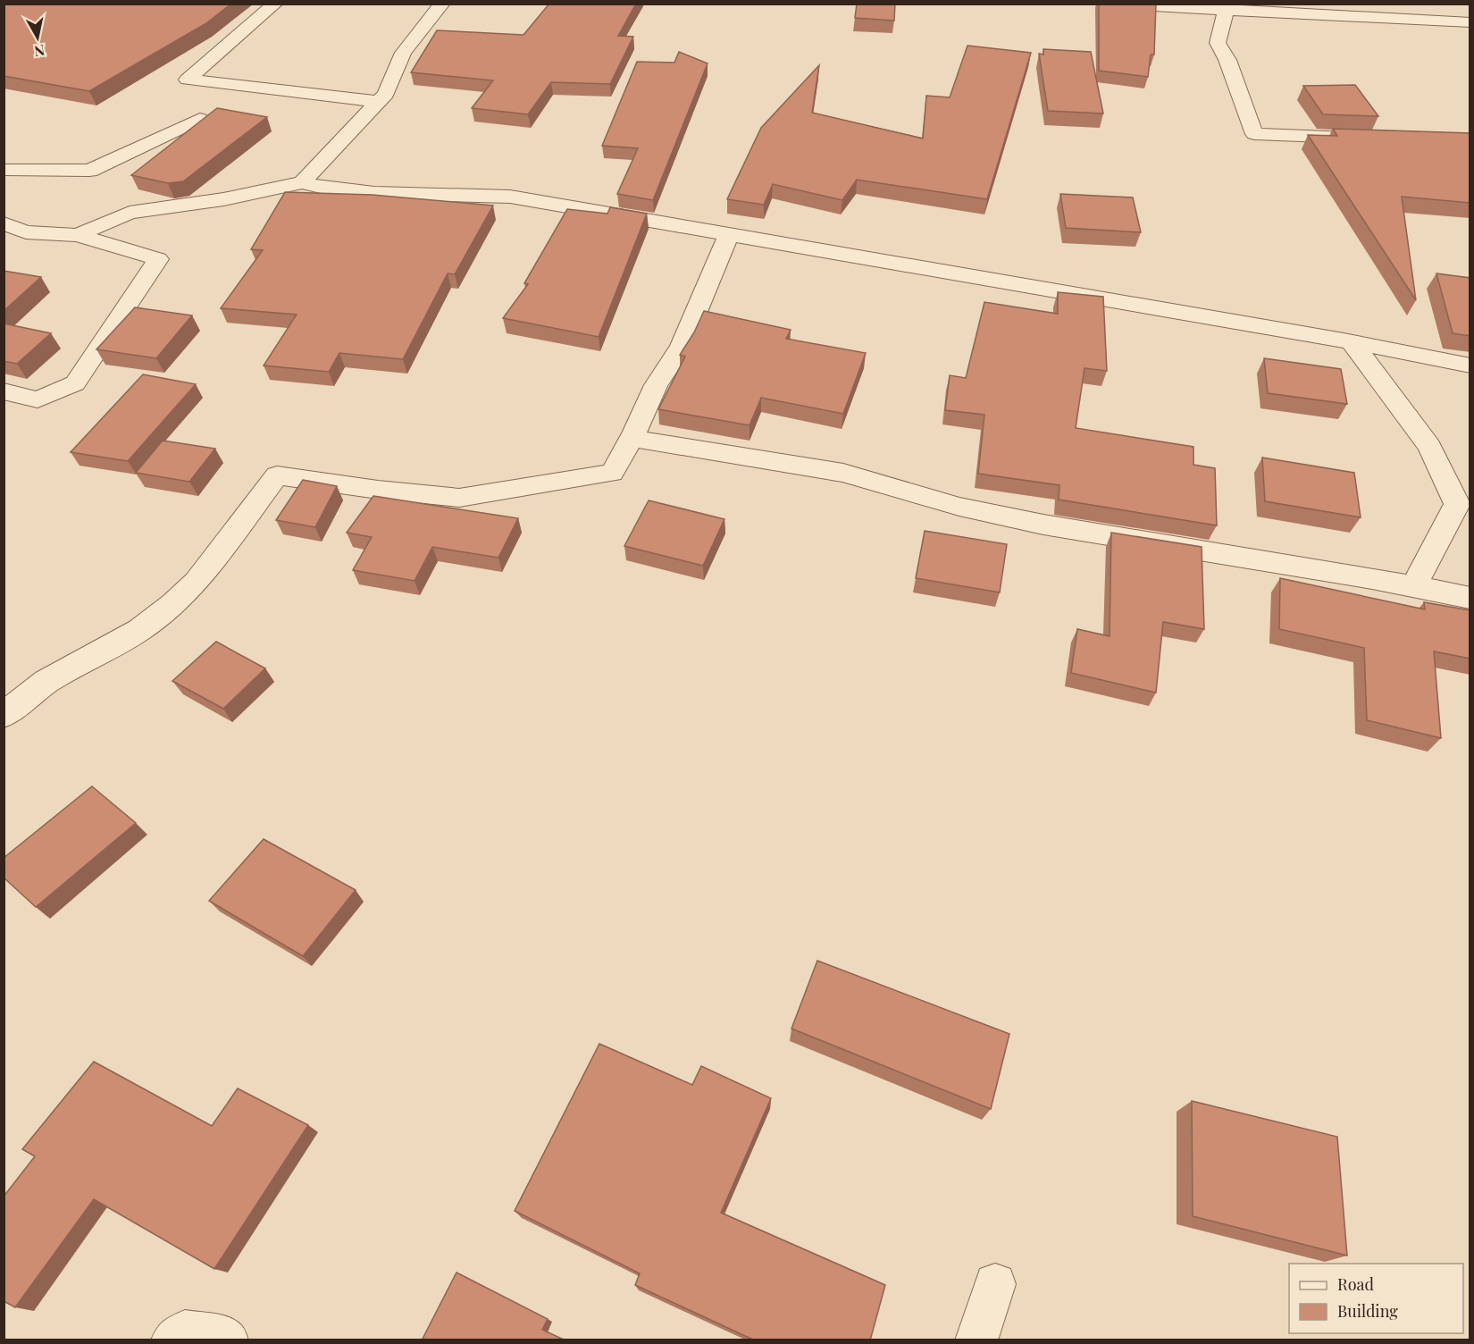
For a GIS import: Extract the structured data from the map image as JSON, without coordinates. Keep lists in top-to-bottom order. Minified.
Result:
{"legend":["Road","Building"],"north":"bottom"}
